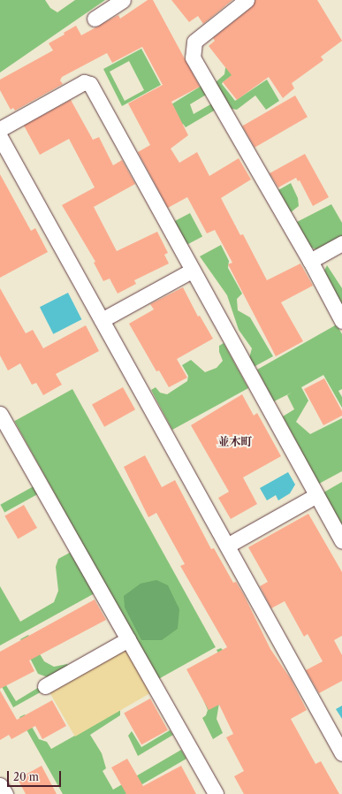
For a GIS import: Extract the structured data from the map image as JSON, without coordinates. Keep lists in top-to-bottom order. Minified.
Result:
{"districts":["並木町"],"scale_bar":"20 m"}
